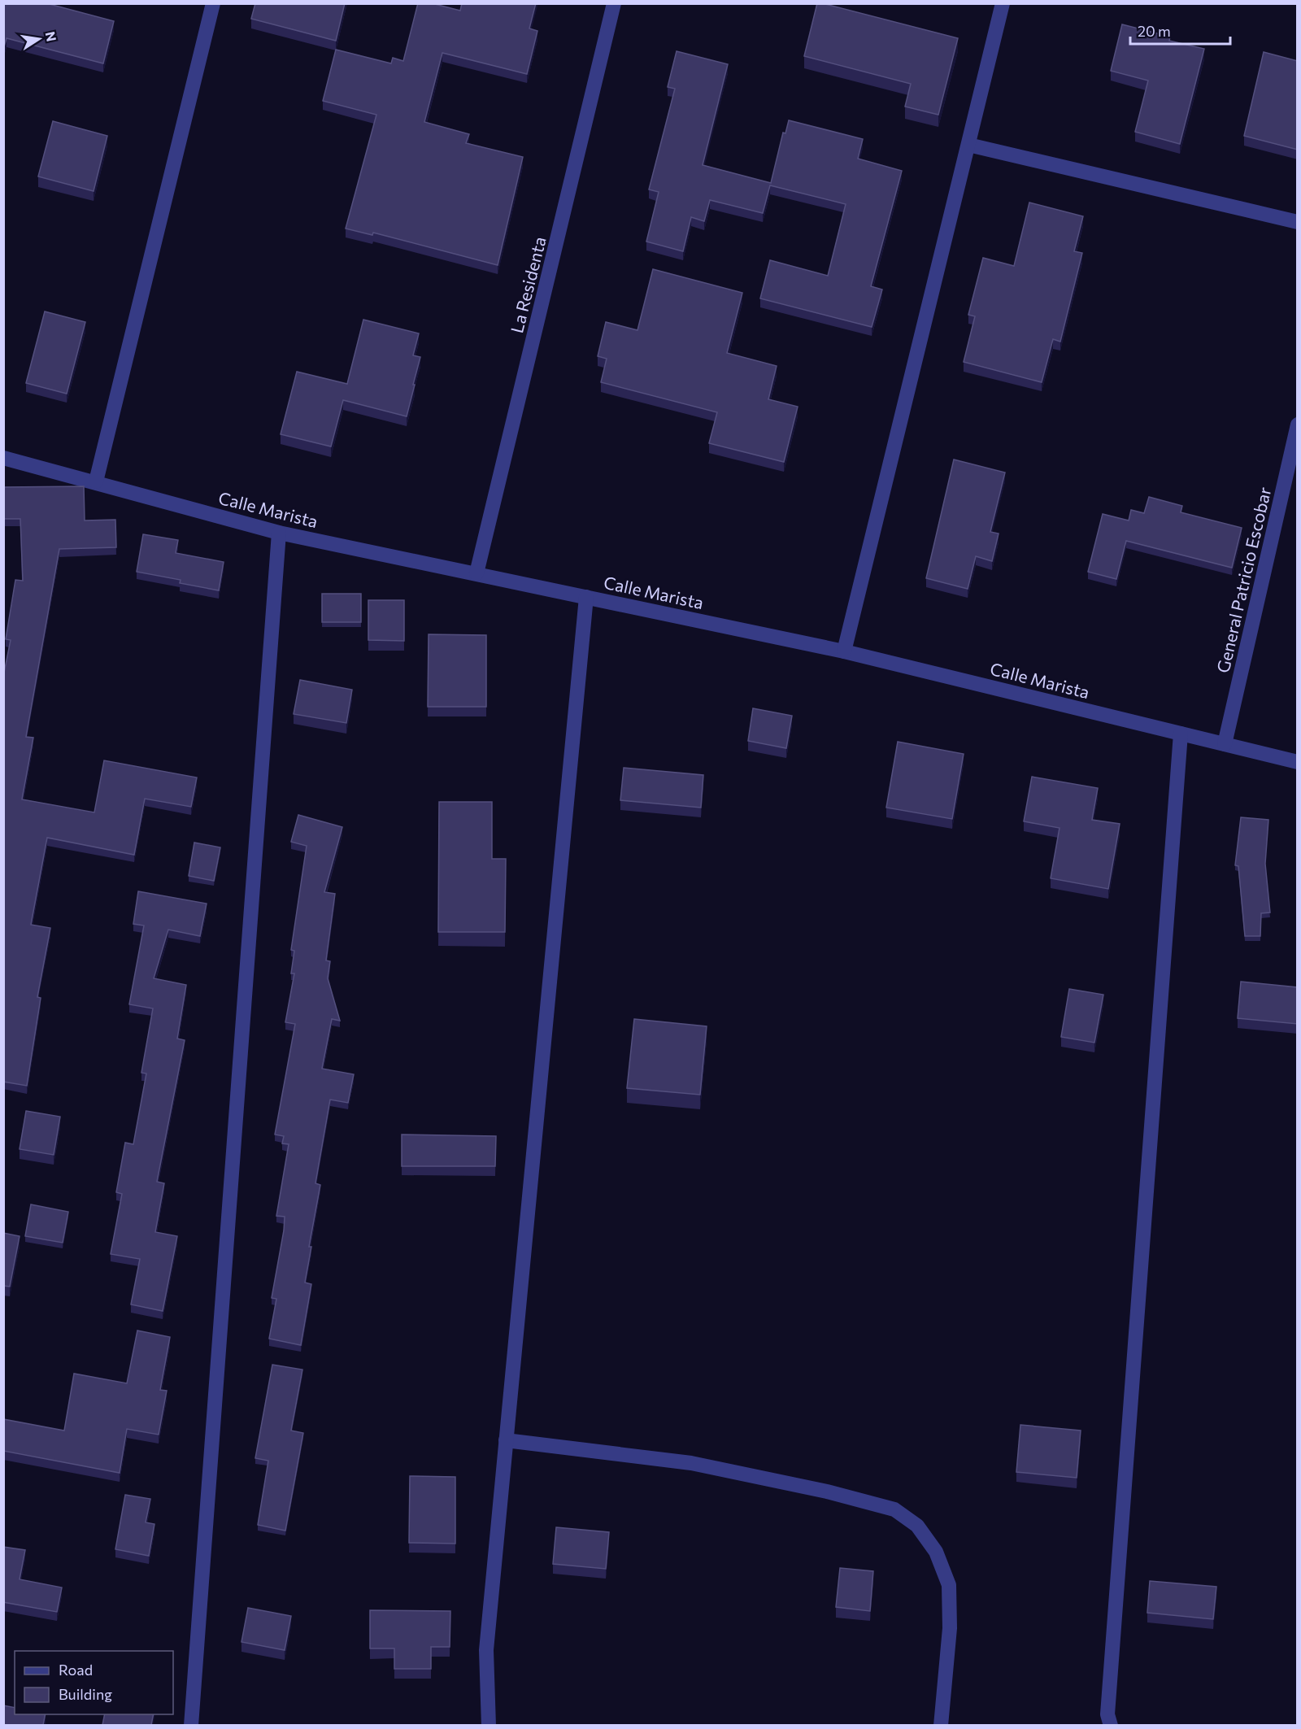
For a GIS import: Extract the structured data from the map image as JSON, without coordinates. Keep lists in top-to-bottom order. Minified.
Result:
{"streets":{"street":["La Residenta","Calle Marista","General Patricio Escobar"]},"crossings":[["La Residenta","Calle Marista"],["Calle Marista","General Patricio Escobar"]],"legend":["Road","Building"],"scale_bar":"20 m","north":"right"}
